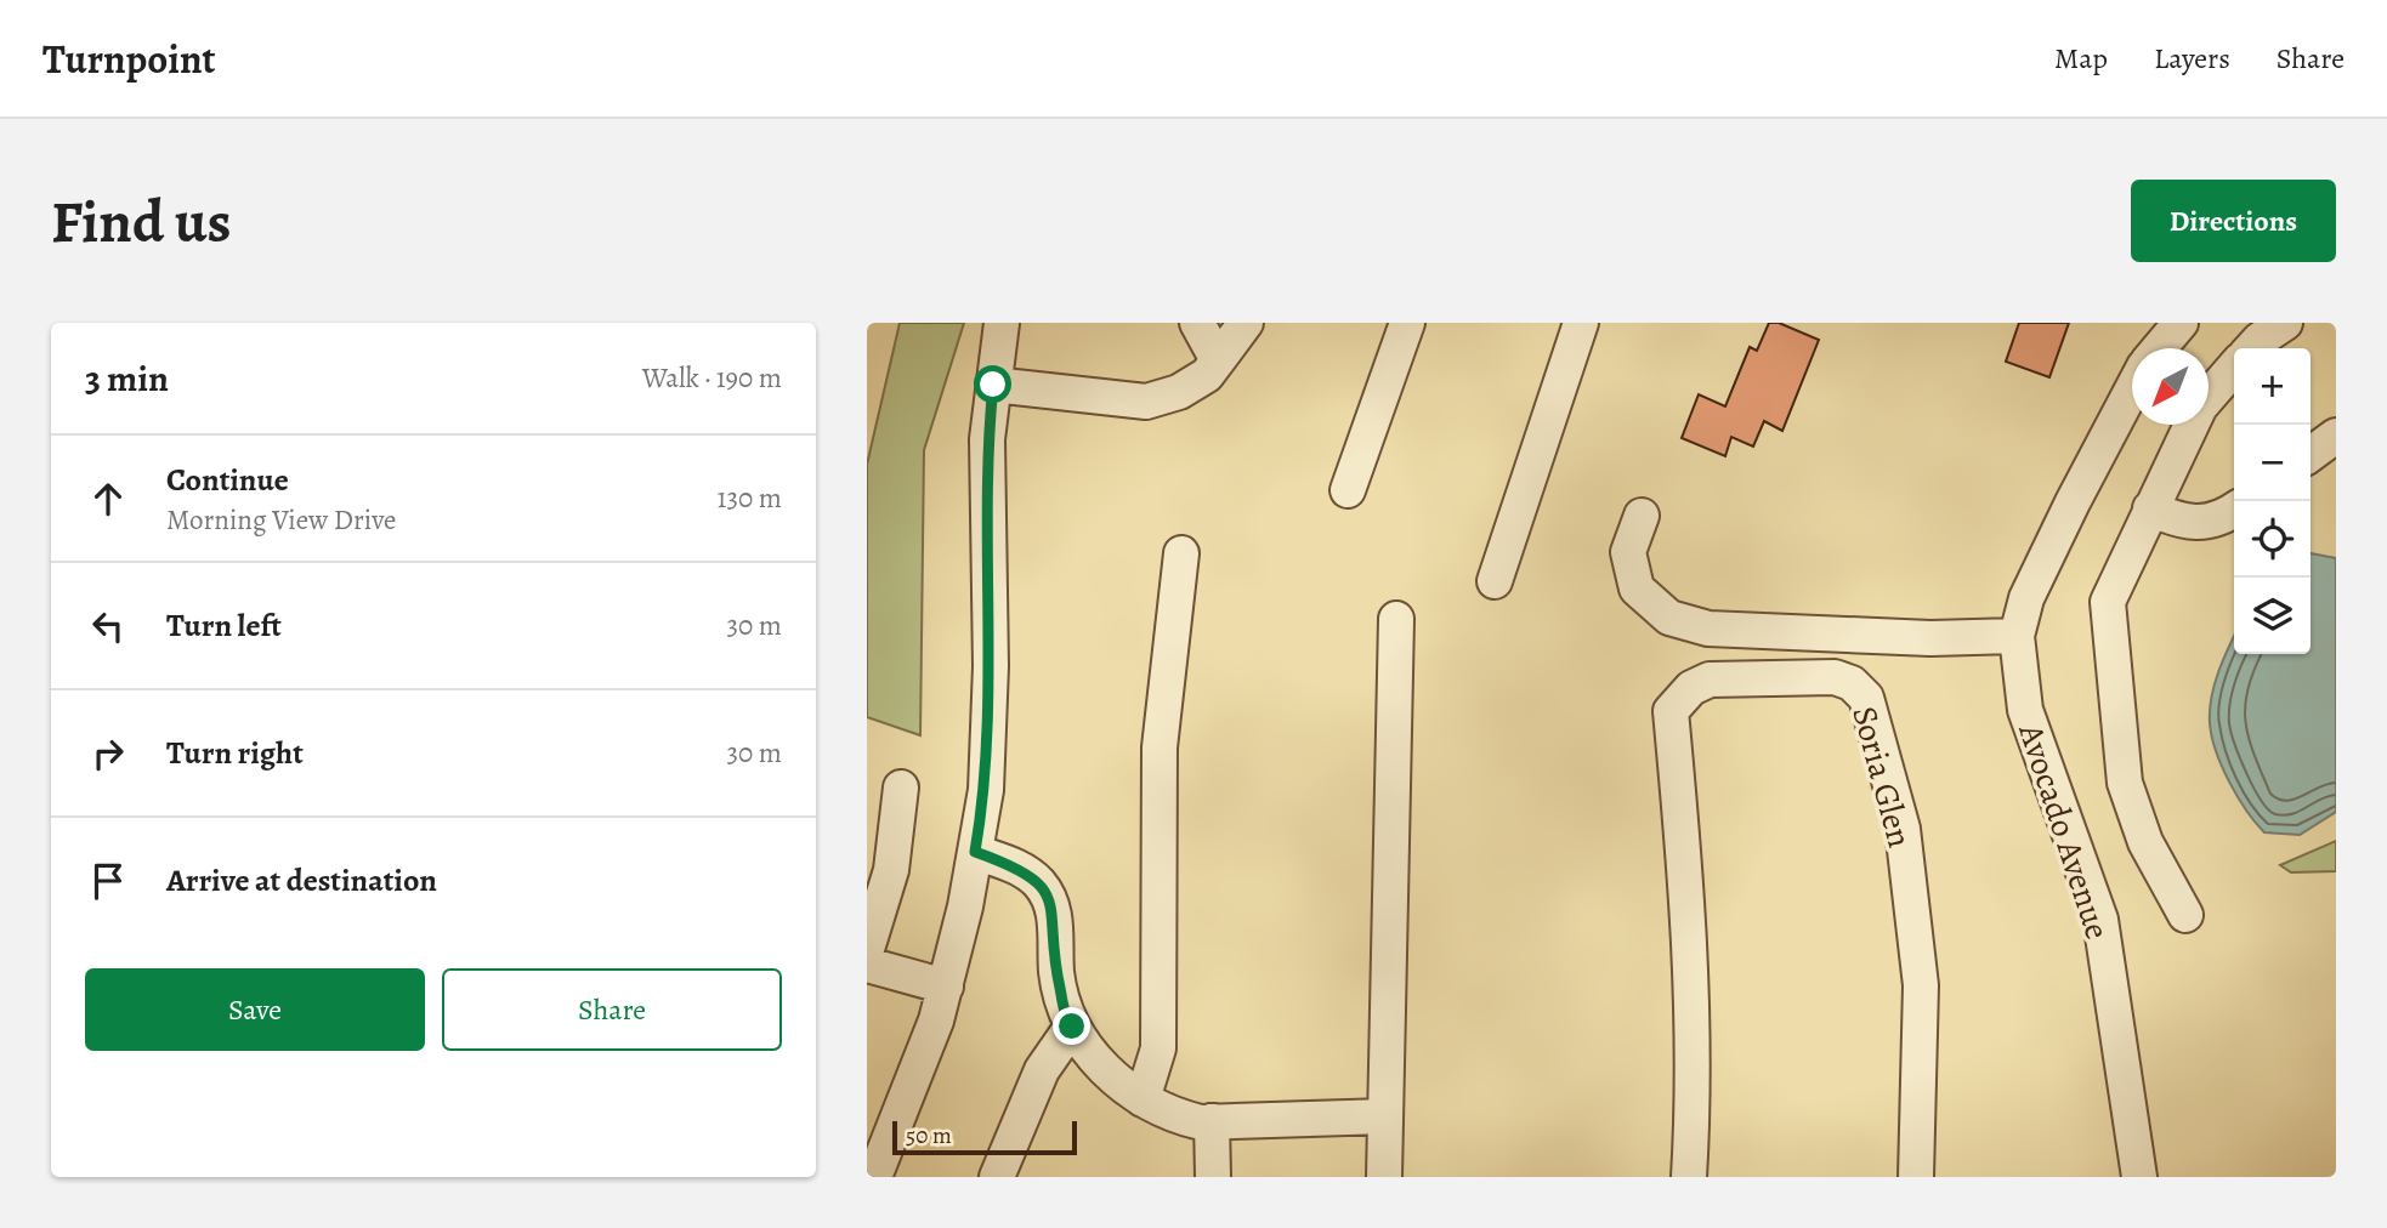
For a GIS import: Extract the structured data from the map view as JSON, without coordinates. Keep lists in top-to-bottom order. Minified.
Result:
{"streets":{"street":["Soria Glen","Avocado Avenue"]},"scale_bar":"50 m","north":"bottom left","page":{"header":"Turnpoint","nav":["Map","Layers","Share"],"buttons":["Directions",["Save","Share"]],"title":"Find us","heading":["3 min","Walk · 190 m"],"map_buttons":["+","−"],"list":[["Continue","Morning View Drive","130 m"],["Turn left","30 m"],["Turn right","30 m"],"Arrive at destination"],"scale":"50 m"}}
